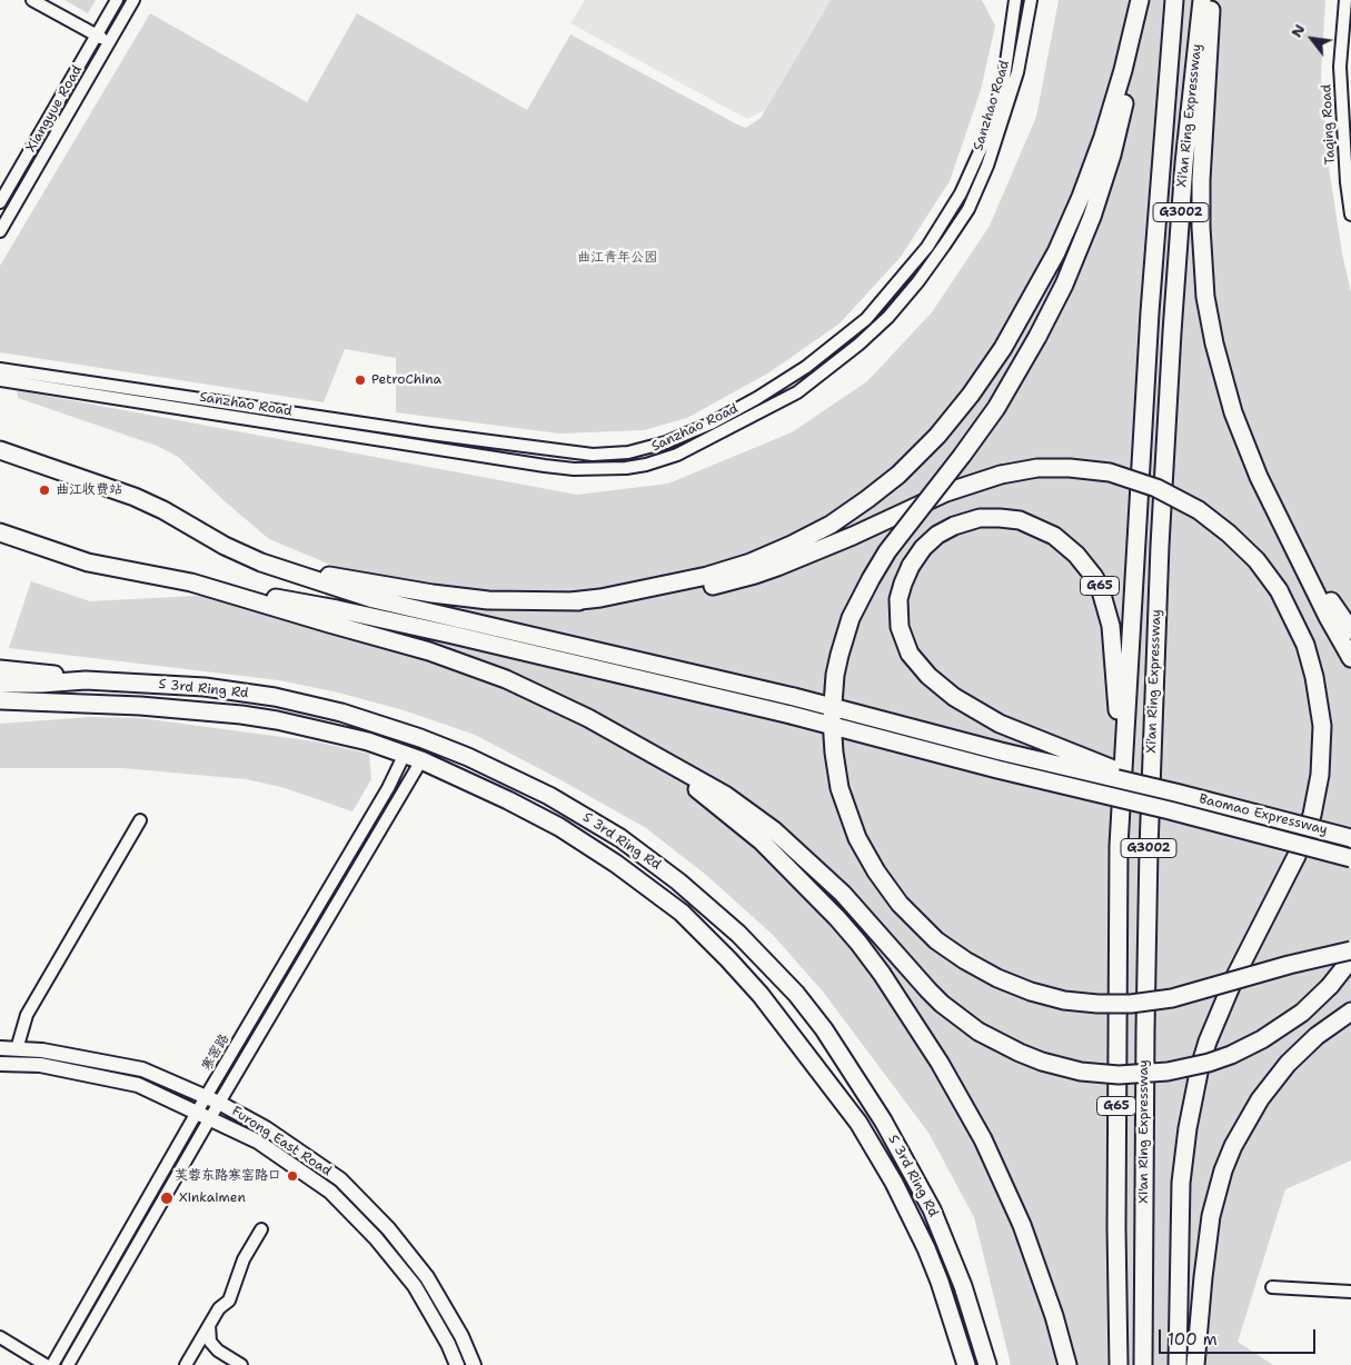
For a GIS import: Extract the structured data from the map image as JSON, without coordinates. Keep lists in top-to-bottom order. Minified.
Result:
{"streets":{"highway":["Xi'an Ring Expressway","G3002","G65","S 3rd Ring Rd","Baomao Expressway"],"main road":["Furong East Road"],"street":["Sanzhao Road","Xiangyue Road","Taqing Road","寒窑路"]},"crossings":[["Xi'an Ring Expressway","G65"],["G65","Baomao Expressway"],["S 3rd Ring Rd","寒窑路"],["寒窑路","Furong East Road"]],"parks":["曲江青年公园"],"places":["PetroChina","曲江收费站","芙蓉东路寒窑路口","Xinkaimen"],"scale_bar":"100 m","north":"top left"}
